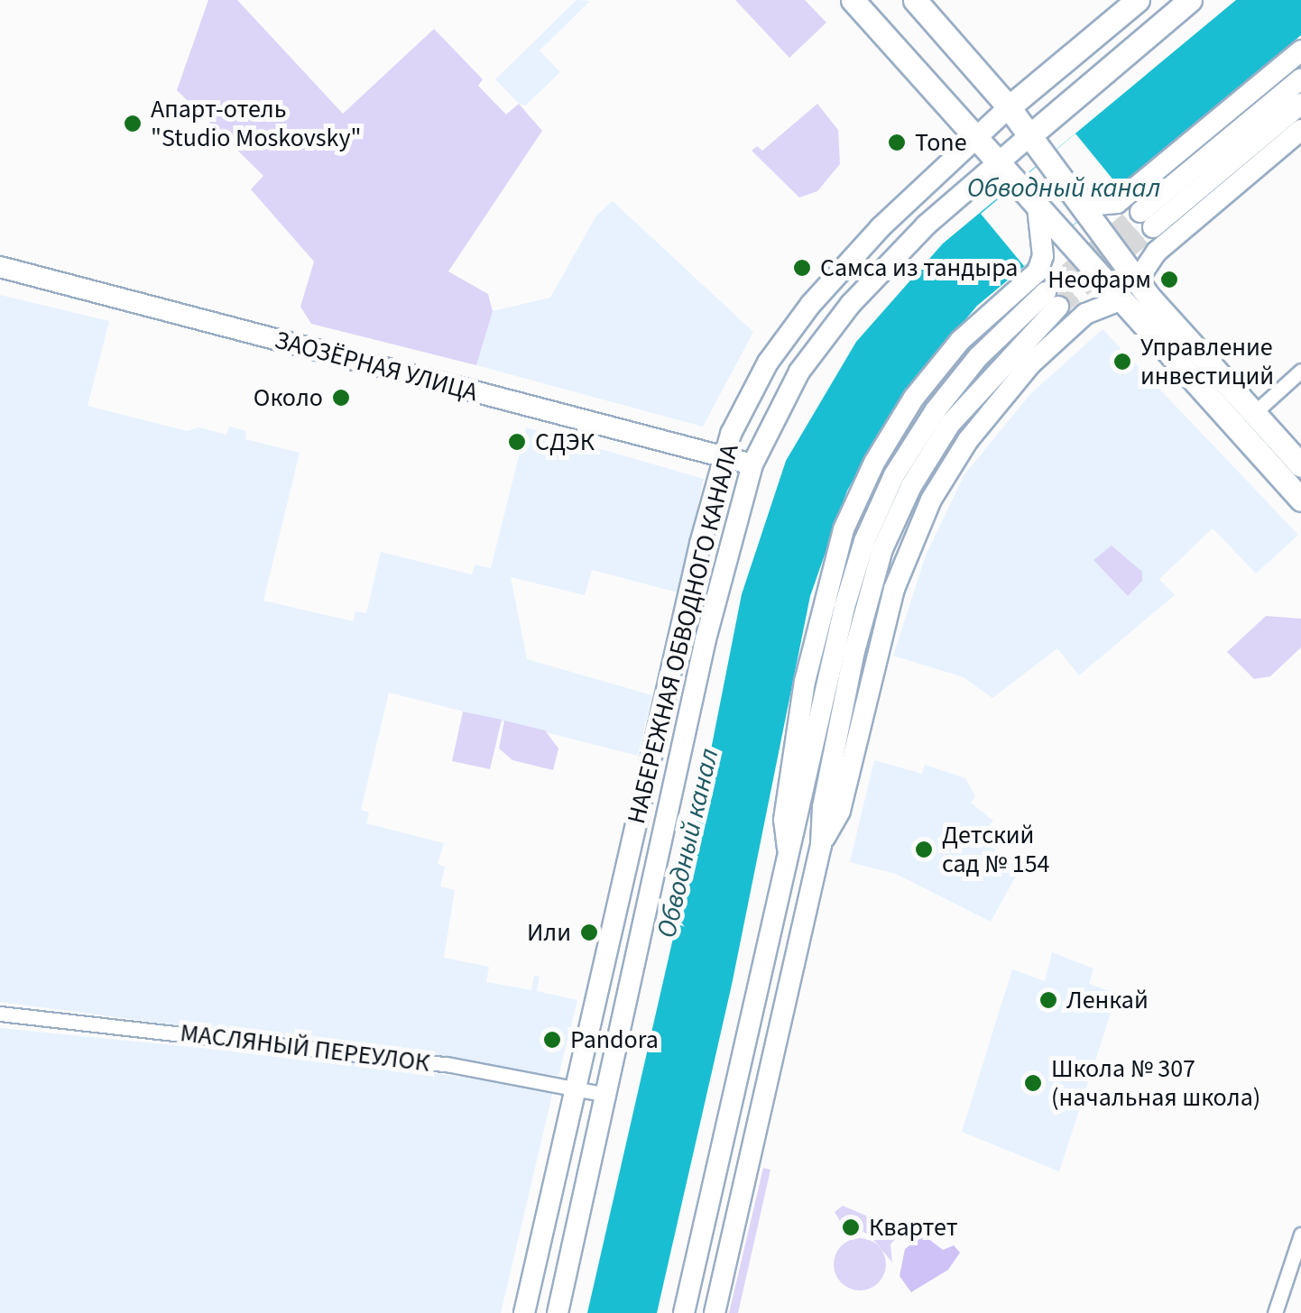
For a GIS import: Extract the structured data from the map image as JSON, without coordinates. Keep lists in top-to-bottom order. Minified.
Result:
{"streets":{"main road":["ЗАОЗЁРНАЯ УЛИЦА","НАБЕРЕЖНАЯ ОБВОДНОГО КАНАЛА"],"street":["МАСЛЯНЫЙ ПЕРЕУЛОК"]},"crossings":[["ЗАОЗЁРНАЯ УЛИЦА","НАБЕРЕЖНАЯ ОБВОДНОГО КАНАЛА"],["НАБЕРЕЖНАЯ ОБВОДНОГО КАНАЛА","МАСЛЯНЫЙ ПЕРЕУЛОК"]],"water":["Обводный канал"],"places":["Апарт-отель \"Studio Moskovsky\"","Tone","Самса из тандыра","Неофарм","Управление инвестиций","Около","СДЭК","Детский сад № 154","Или","Ленкай","Pandora","Школа № 307 (начальная школа)","Квартет"]}
